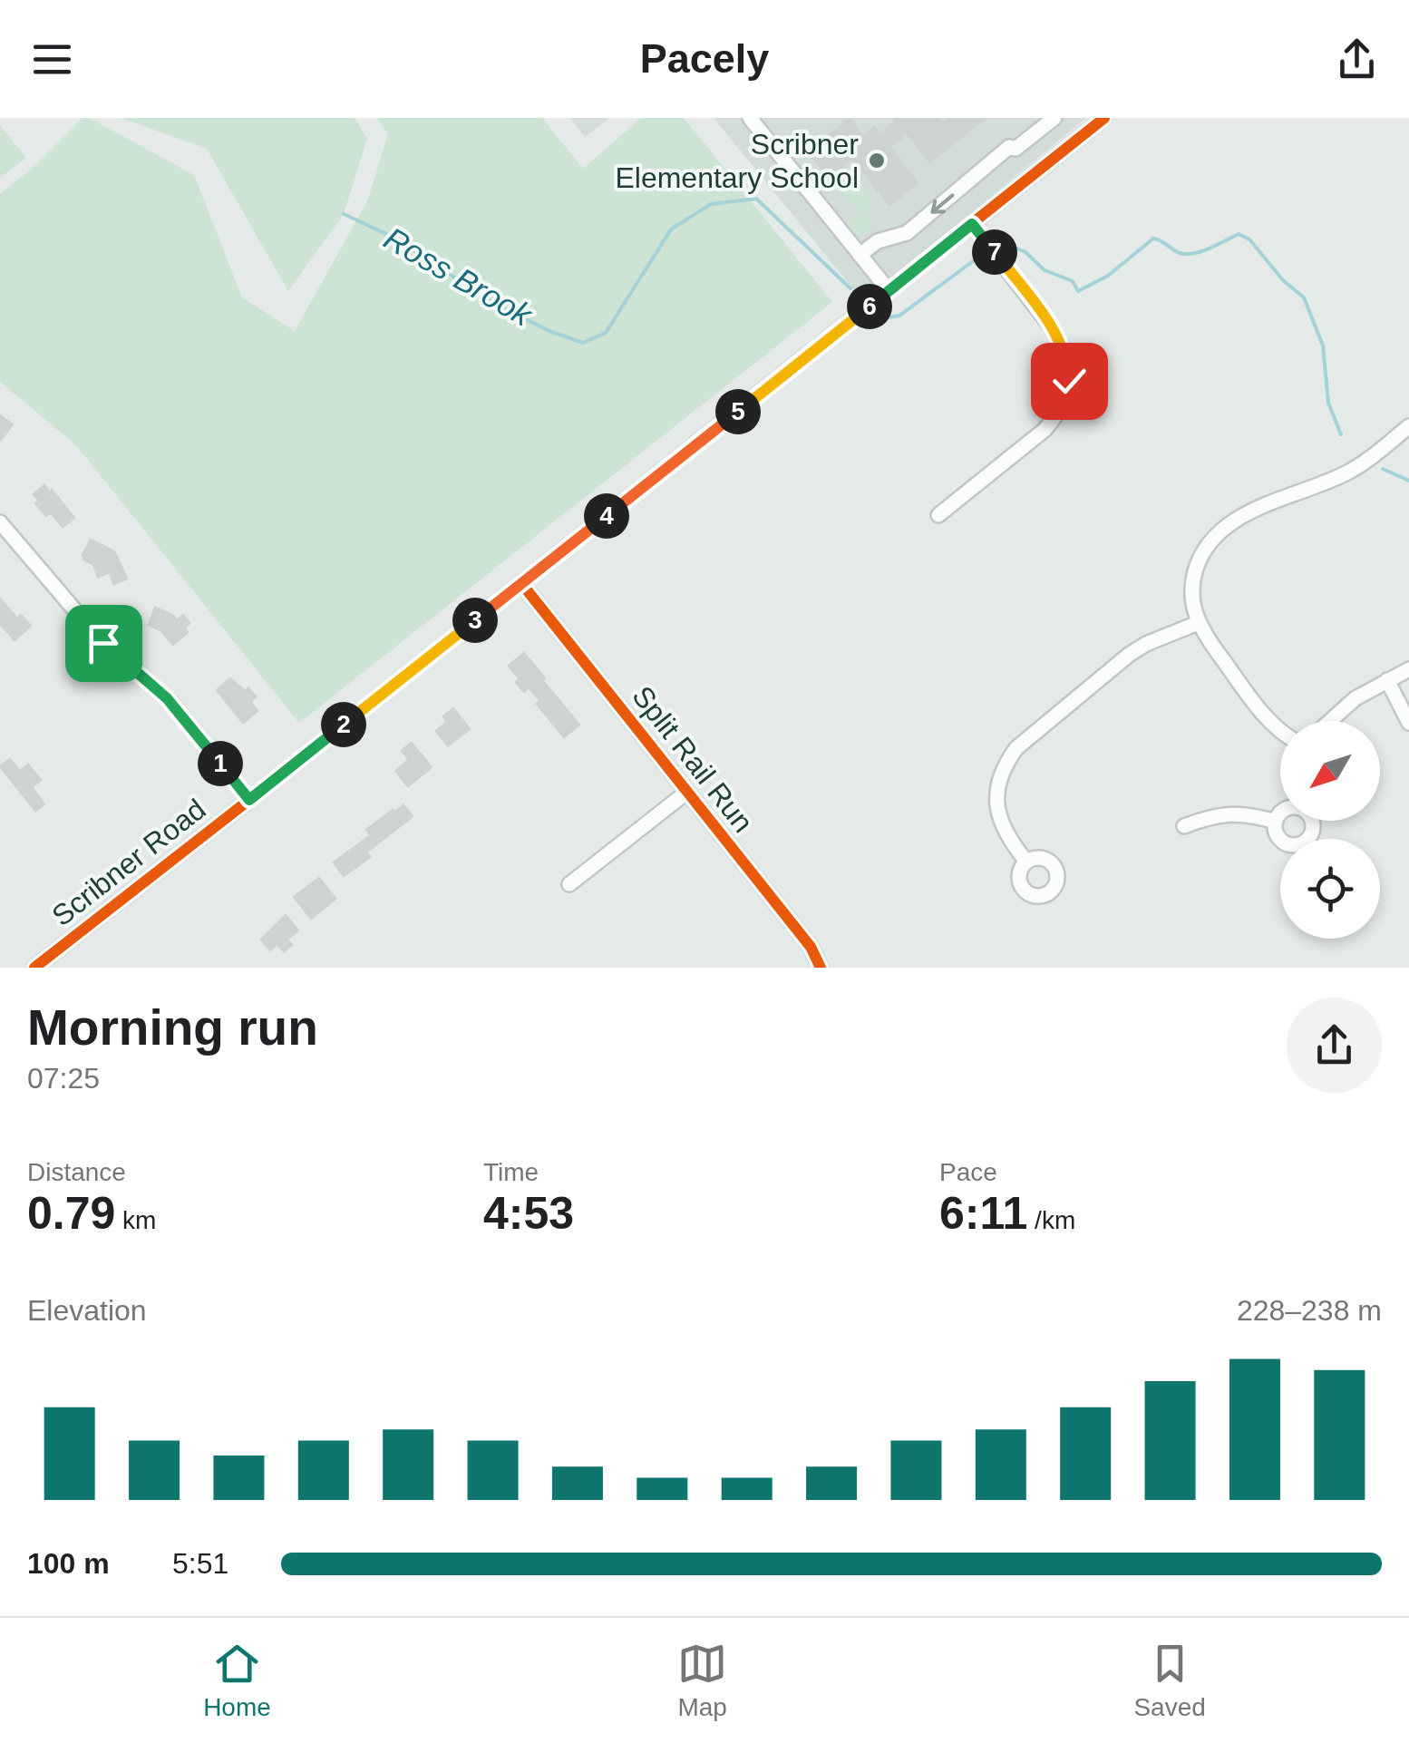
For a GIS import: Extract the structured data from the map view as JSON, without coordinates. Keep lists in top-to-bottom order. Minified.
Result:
{"streets":{"street":["Split Rail Run","Scribner Road"]},"crossings":[["Split Rail Run","Scribner Road"]],"water":["Ross Brook"],"places":["Scribner Elementary School"],"north":"bottom left","page":{"header":"Pacely","pins":["7","6","5","4","3","2","1"],"heading":["Morning run","07:25"],"stats":[["Distance","0.79 km"],["Time","4:53"],["Pace","6:11 /km"]],"chart":["Elevation","228–238 m"],"list":[{"name":"100 m","note":"5:51"}],"tabs":["Home","Map","Saved"]}}
